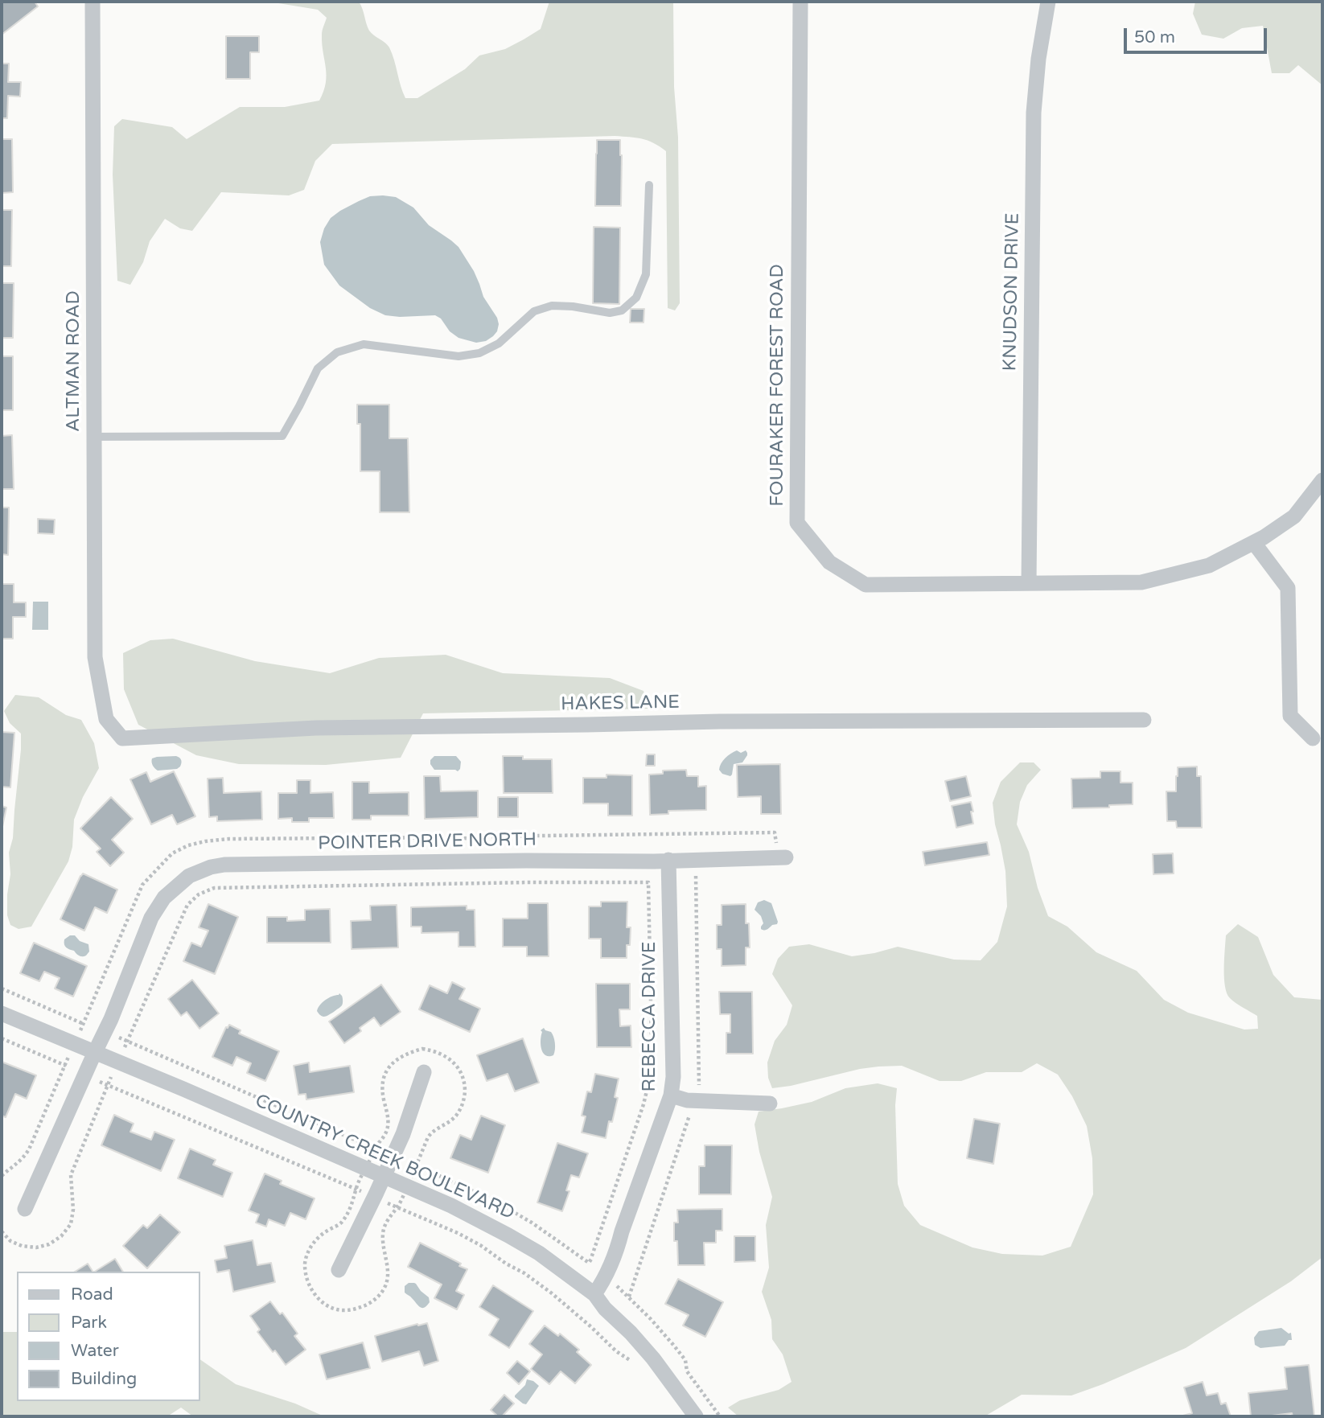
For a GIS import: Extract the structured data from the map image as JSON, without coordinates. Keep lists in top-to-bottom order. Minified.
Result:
{"streets":{"street":["KNUDSON DRIVE","ALTMAN ROAD","FOURAKER FOREST ROAD","HAKES LANE","POINTER DRIVE NORTH","REBECCA DRIVE","COUNTRY CREEK BOULEVARD"]},"crossings":[["KNUDSON DRIVE","FOURAKER FOREST ROAD"],["ALTMAN ROAD","HAKES LANE"],["POINTER DRIVE NORTH","REBECCA DRIVE"],["POINTER DRIVE NORTH","COUNTRY CREEK BOULEVARD"],["REBECCA DRIVE","COUNTRY CREEK BOULEVARD"]],"legend":["Road","Park","Water","Building"],"scale_bar":"50 m"}
